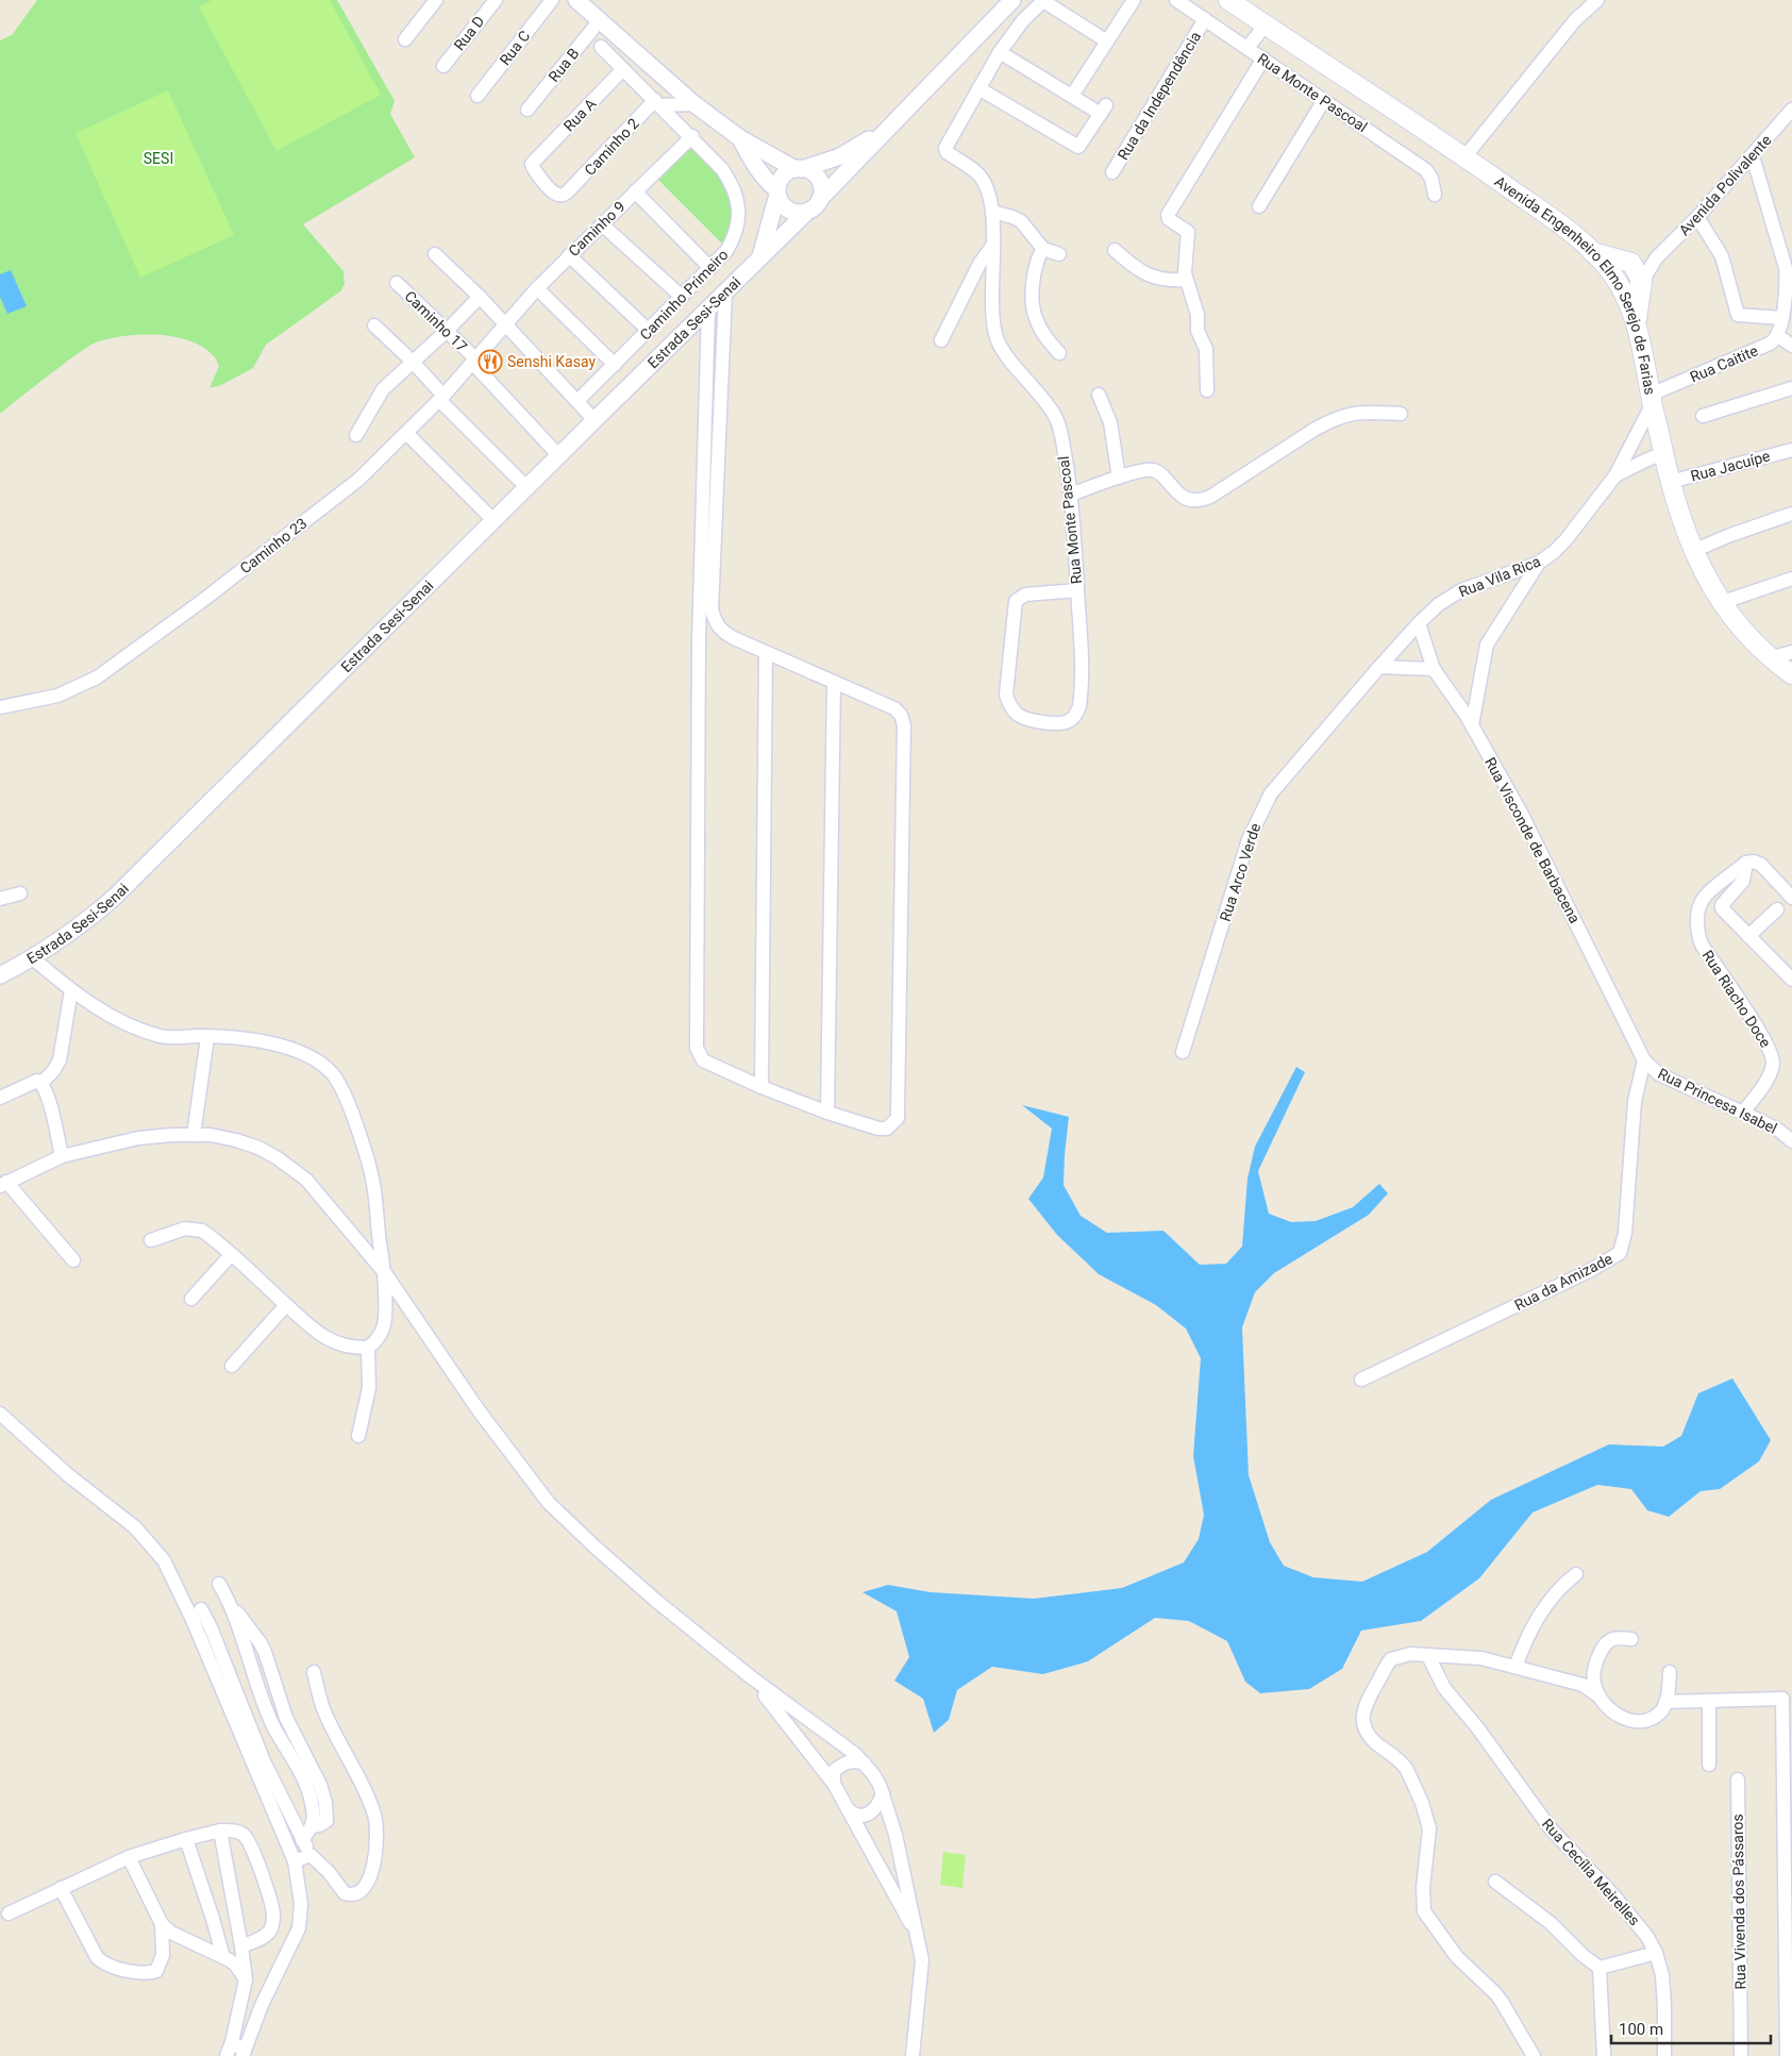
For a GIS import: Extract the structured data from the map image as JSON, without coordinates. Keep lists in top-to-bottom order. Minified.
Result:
{"streets":{"main road":["Avenida Engenheiro Elmo Serejo de Farias"],"street":["Rua D","Rua C","Rua B","Rua Monte Pascoal","Rua da Independência","Rua A","Caminho 2","Avenida Polivalente","Caminho 9","Caminho Primeiro","Caminho 17","Estrada Sesi-Senai","Rua Caitite","Rua Jacuípe","Caminho 23","Rua Vila Rica","Rua Visconde de Barbacena","Rua Arco Verde","Rua Riacho Doce","Rua Princesa Isabel","Rua da Amizade","Rua Cecília Meirelles","Rua Vivenda dos Pássaros"]},"crossings":[["Rua Monte Pascoal","Rua da Independência"],["Rua A","Caminho 2"],["Caminho 2","Caminho Primeiro"],["Caminho 9","Caminho Primeiro"],["Caminho 9","Caminho 23"],["Avenida Engenheiro Elmo Serejo de Farias","Rua Caitite"],["Avenida Engenheiro Elmo Serejo de Farias","Rua Jacuípe"],["Avenida Engenheiro Elmo Serejo de Farias","Rua Vila Rica"],["Caminho 17","Estrada Sesi-Senai"],["Caminho 17","Caminho 23"],["Rua Caitite","Rua Vila Rica"],["Rua Vila Rica","Rua Visconde de Barbacena"],["Rua Vila Rica","Rua Arco Verde"],["Rua Visconde de Barbacena","Rua Arco Verde"],["Rua Visconde de Barbacena","Rua Princesa Isabel"],["Rua Visconde de Barbacena","Rua da Amizade"],["Rua Riacho Doce","Rua Princesa Isabel"],["Rua Princesa Isabel","Rua da Amizade"]],"parks":["SESI"],"places":{"restaurant":["Senshi Kasay"]},"scale_bar":"100 m"}
